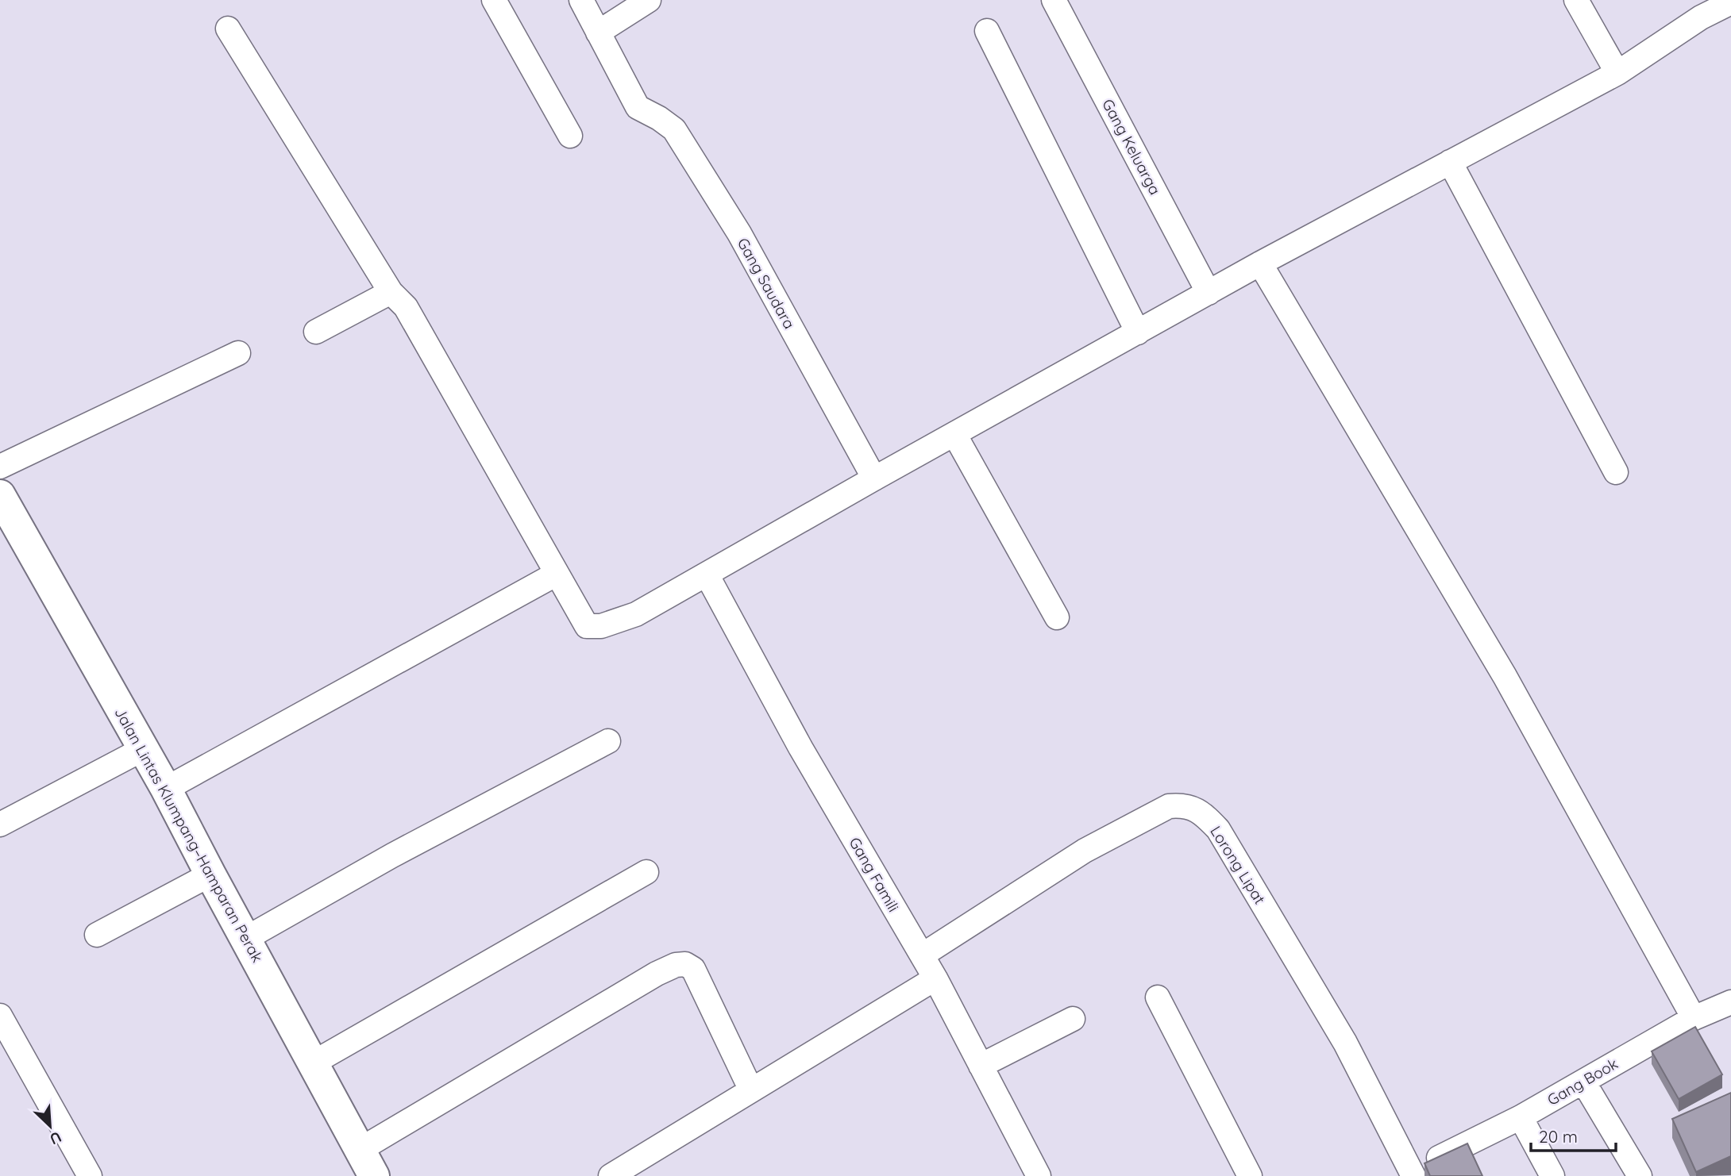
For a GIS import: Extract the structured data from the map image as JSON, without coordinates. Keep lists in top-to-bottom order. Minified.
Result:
{"streets":{"main road":["Jalan Lintas Klumpang–Hamparan Perak"],"street":["Gang Keluarga","Gang Saudara","Lorong Lipat","Gang Famili","Gang Book"]},"crossings":[["Lorong Lipat","Gang Famili"],["Lorong Lipat","Gang Book"]],"scale_bar":"20 m","north":"bottom right"}
